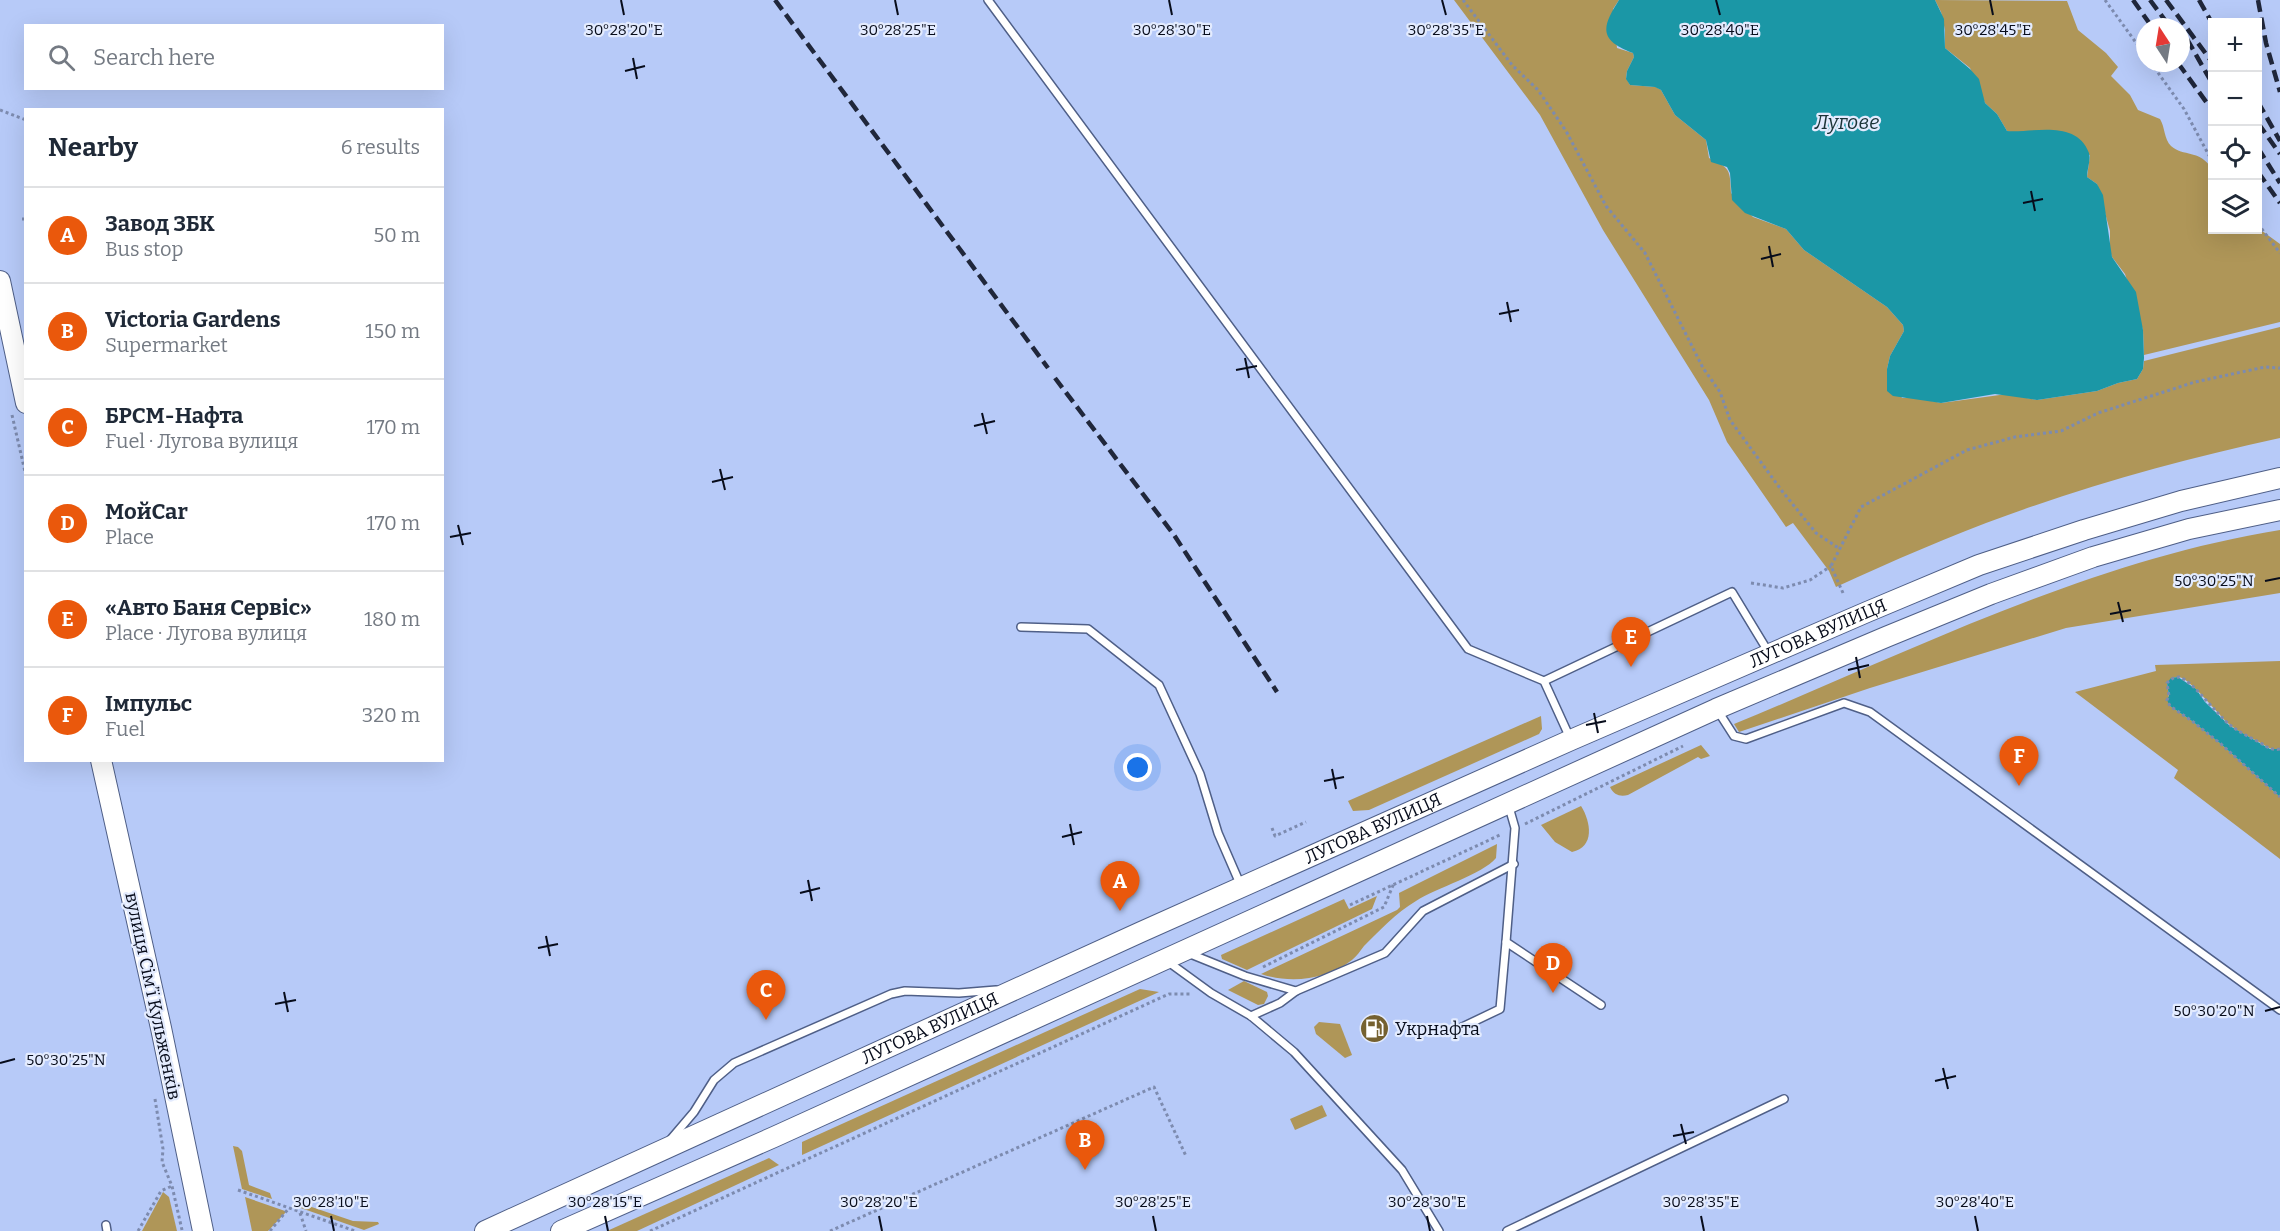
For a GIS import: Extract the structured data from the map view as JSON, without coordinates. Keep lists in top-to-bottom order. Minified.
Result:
{"streets":{"main road":["ЛУГОВА ВУЛИЦЯ","вулиця Сімʼї Кульженків"]},"water":["Лугове"],"places":{"fuel station":["Укрнафта"]},"north":"top","page":{"map_buttons":["+","−"],"search":"Search here","heading":["Nearby","6 results"],"list":[{"mark":"A","name":"Завод ЗБК","note":"Bus stop","value":"50 m"},{"mark":"B","name":"Victoria Gardens","note":"Supermarket","value":"150 m"},{"mark":"C","name":"БРСМ-Нафта","note":"Fuel · Лугова вулиця","value":"170 m"},{"mark":"D","name":"МойCar","note":"Place","value":"170 m"},{"mark":"E","name":"«Авто Баня Сервіс»","note":"Place · Лугова вулиця","value":"180 m"},{"mark":"F","name":"Імпульс","note":"Fuel","value":"320 m"}],"pins":["E","F","A","D","C","B"]},"coordinates":["30°28'20\"E","30°28'25\"E","30°28'30\"E","30°28'35\"E","30°28'40\"E","30°28'45\"E","50°30'25\"N","50°30'20\"N","30°28'10\"E","30°28'15\"E"]}
